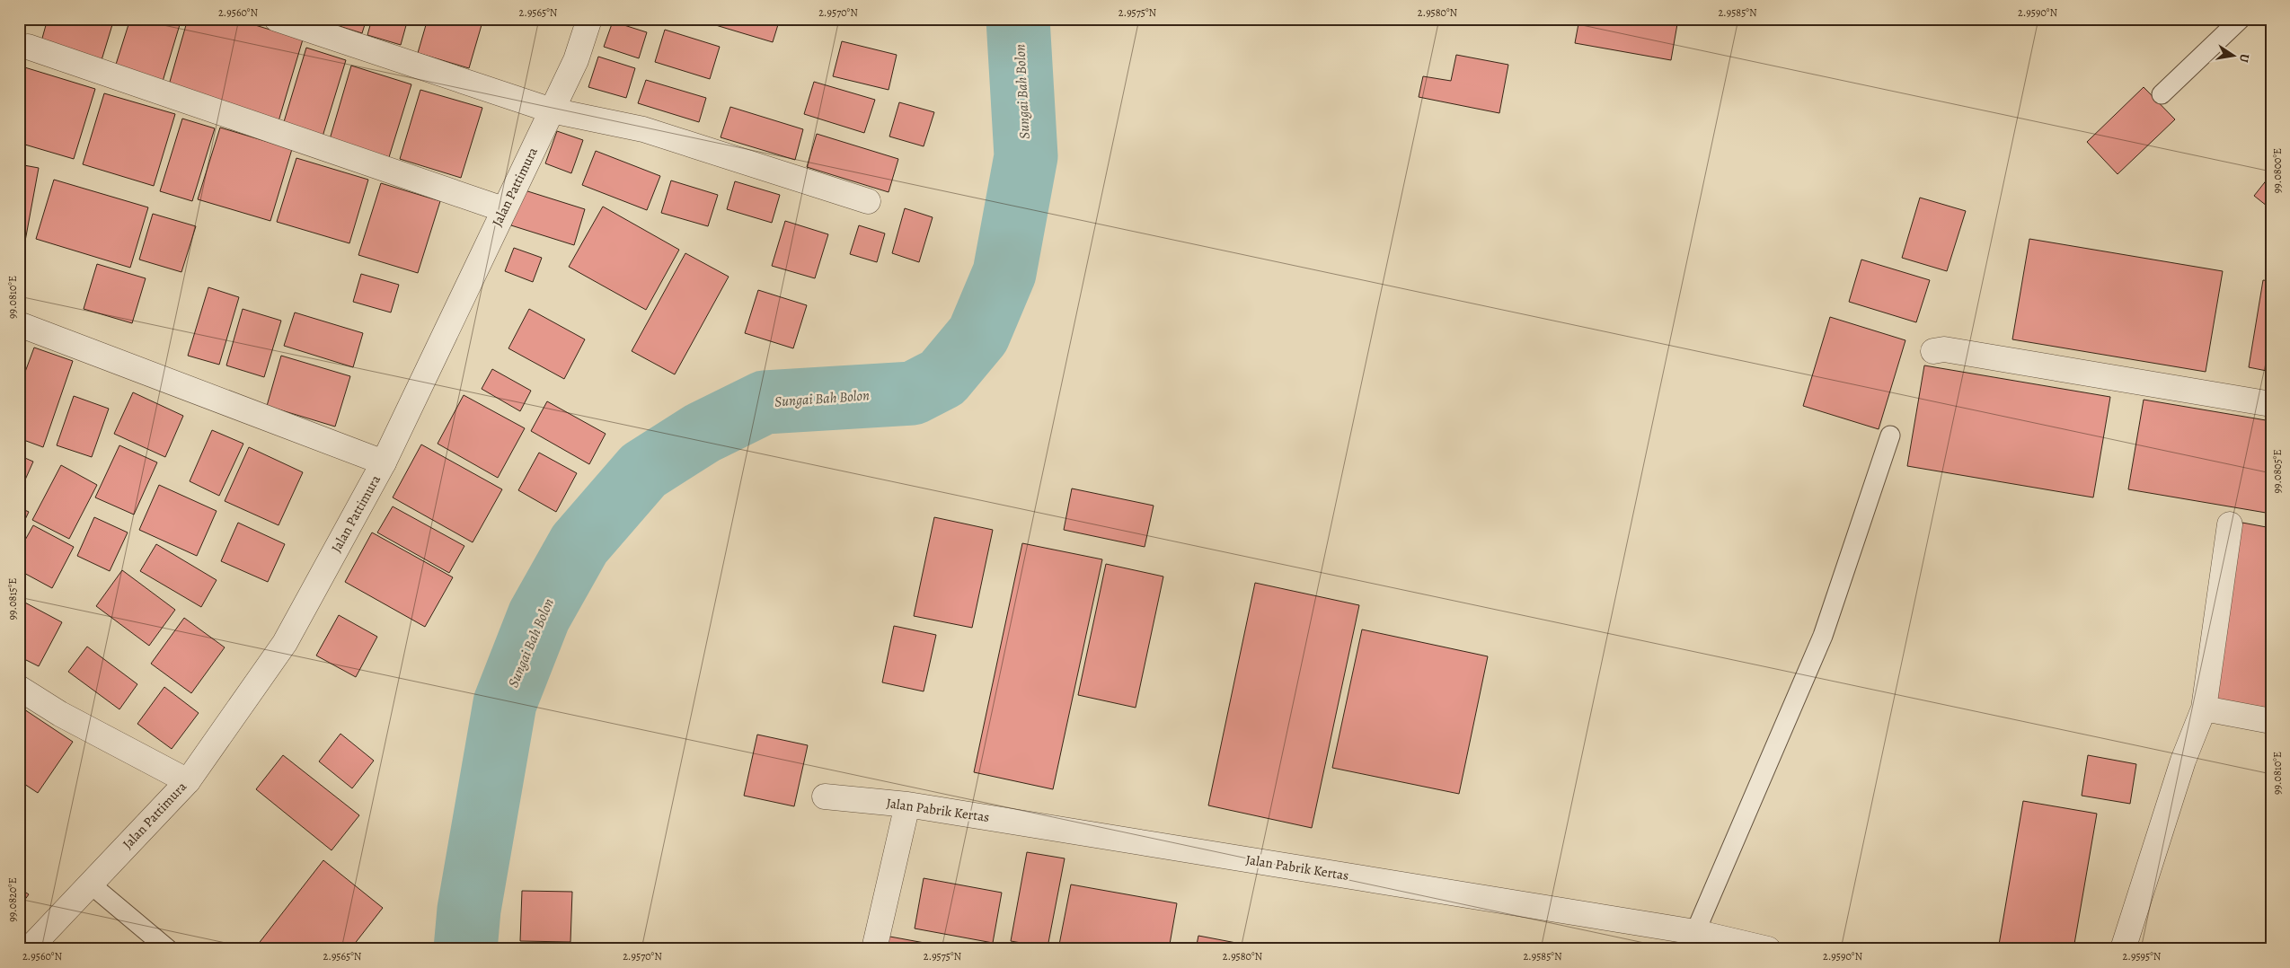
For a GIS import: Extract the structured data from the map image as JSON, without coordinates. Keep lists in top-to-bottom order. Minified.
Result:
{"streets":{"street":["Jalan Pattimura","Jalan Pabrik Kertas"]},"water":["Sungai Bah Bolon"],"north":"right","coordinates":["2.9560°N","2.9565°N","2.9570°N","2.9575°N","2.9580°N","2.9585°N","2.9590°N","99.0800°E","99.0810°E","99.0805°E","99.0815°E","99.0820°E","2.9595°N"]}
